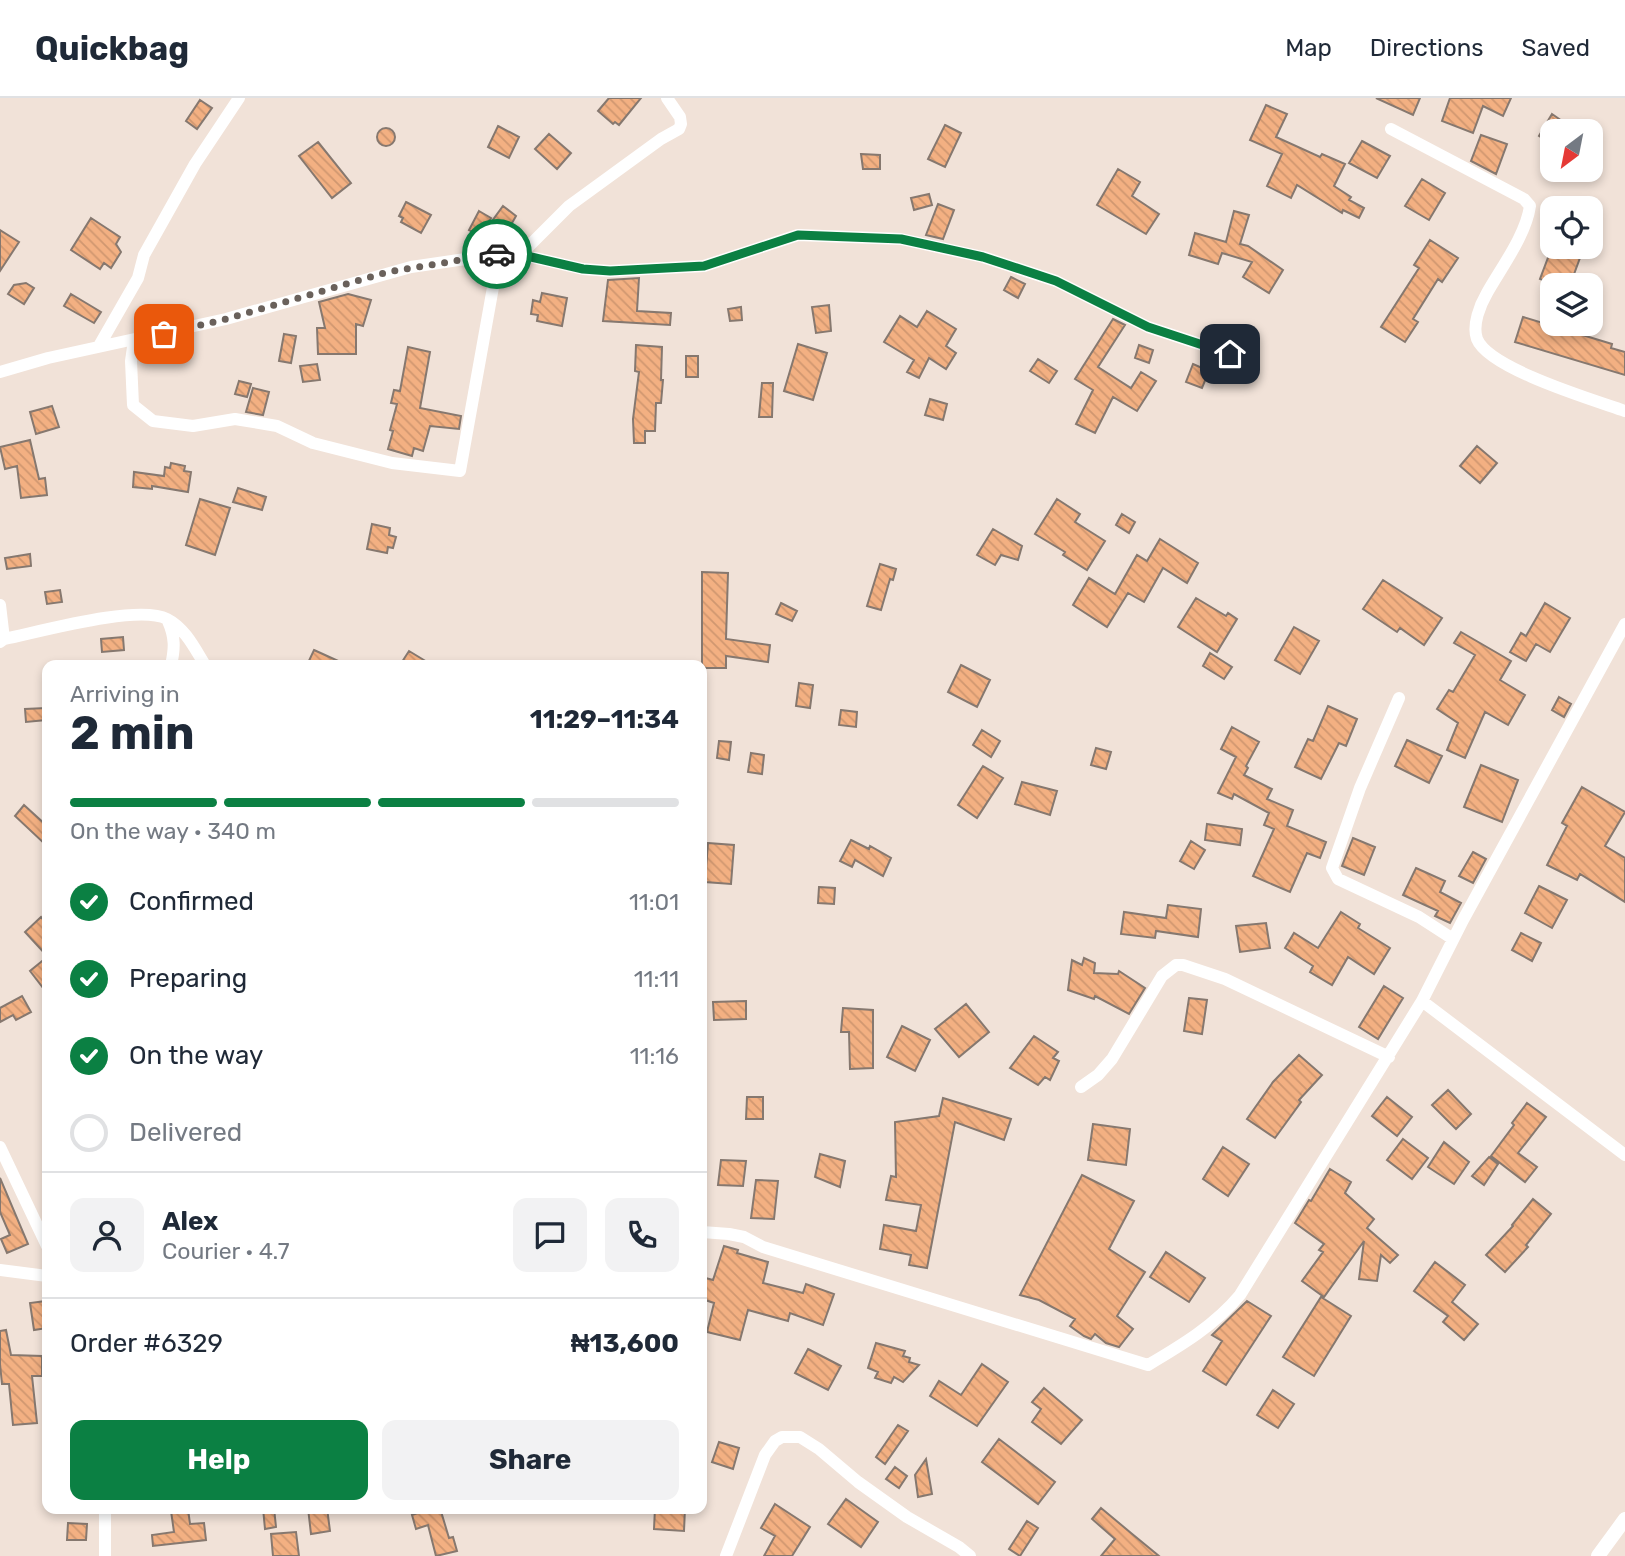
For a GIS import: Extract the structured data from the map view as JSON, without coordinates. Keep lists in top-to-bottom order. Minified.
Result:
{"north":"bottom left","page":{"header":"Quickbag","nav":["Map","Directions","Saved"],"heading":["2 min","Arriving in","11:29–11:34"],"panel":["Alex","Courier · 4.7","Order #6329","₦13,600"],"bar":"On the way · 340 m","list":[["Confirmed","11:01"],["Preparing","11:11"],["On the way","11:16"],"Delivered"],"buttons":["Help","Share"]}}
